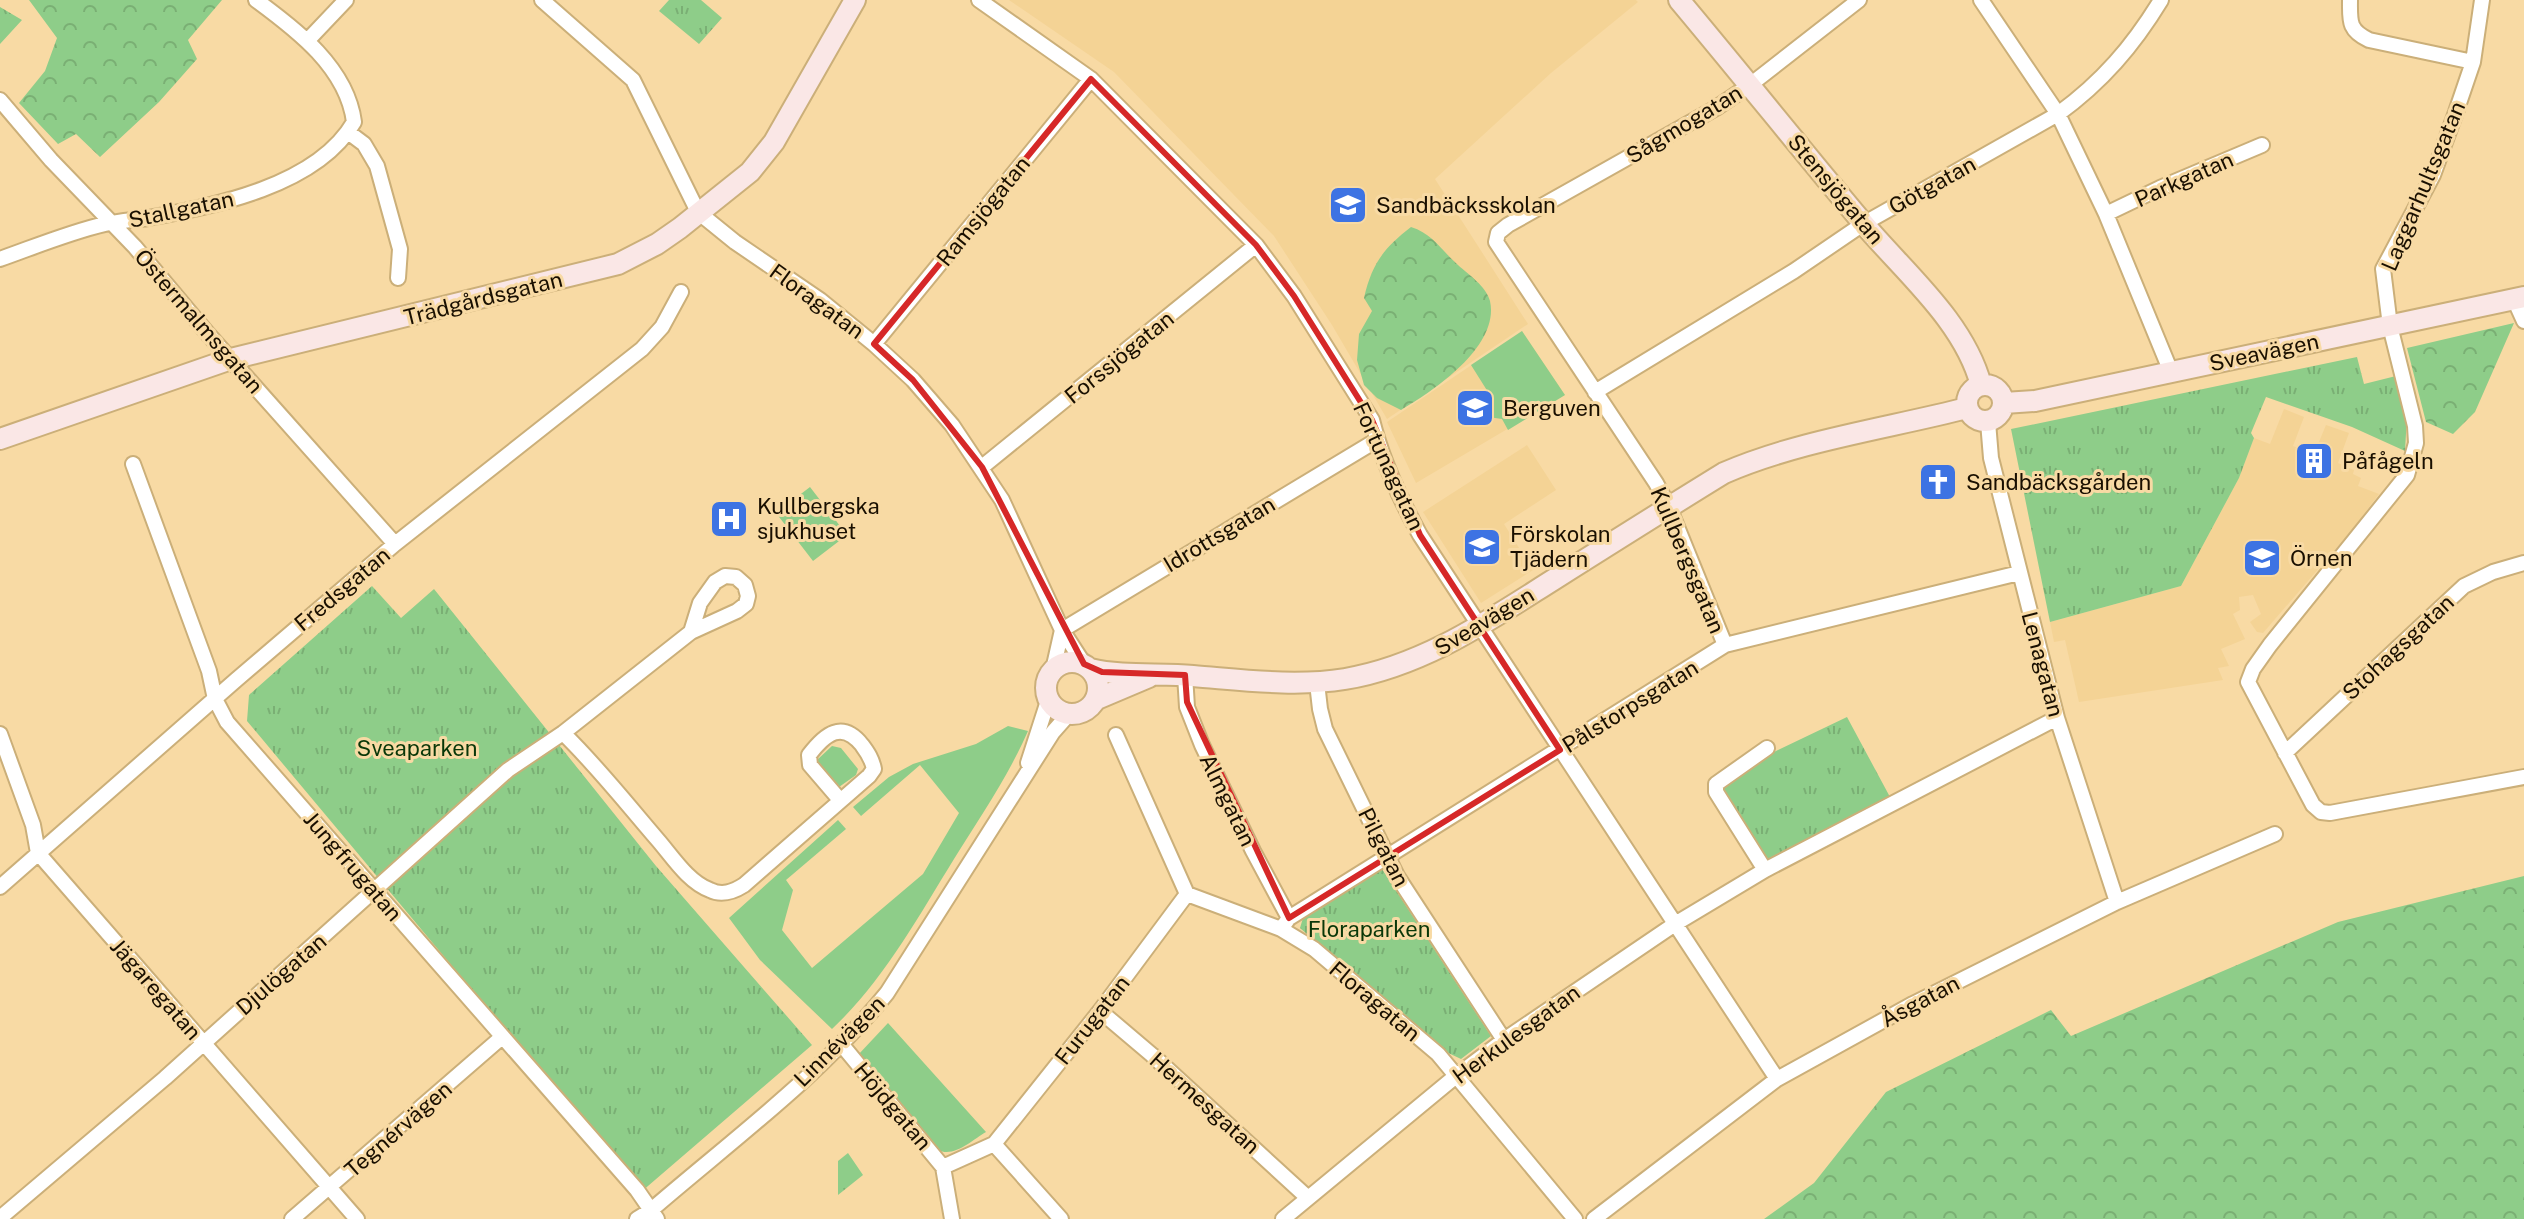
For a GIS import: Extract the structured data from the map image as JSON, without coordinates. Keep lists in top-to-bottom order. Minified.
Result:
{"streets":{"street":["Sågmogatan","Parkgatan","Götgatan","Laggarhultsgatan","Stensjögatan","Stallgatan","Ramsjögatan","Trädgårdsgatan","Floragatan","Östermalmsgatan","Sveavägen","Forssjögatan","Fortunagatan","Idrottsgatan","Kullbergsgatan","Fredsgatan","Stohagsgatan","Lenagatan","Pålstorpsgatan","Almgatan","Pilgatan","Jungfrugatan","Djulögatan","Jägaregatan","Åsgatan","Furugatan","Herkulesgatan","Linnévägen","Hermesgatan","Höjdgatan","Tegnérvägen"]},"crossings":[["Sågmogatan","Stensjögatan"],["Sågmogatan","Kullbergsgatan"],["Götgatan","Stensjögatan"],["Götgatan","Kullbergsgatan"],["Laggarhultsgatan","Sveavägen"],["Laggarhultsgatan","Stohagsgatan"],["Stensjögatan","Sveavägen"],["Stensjögatan","Lenagatan"],["Stallgatan","Östermalmsgatan"],["Ramsjögatan","Floragatan"],["Ramsjögatan","Fortunagatan"],["Trädgårdsgatan","Floragatan"],["Trädgårdsgatan","Östermalmsgatan"],["Floragatan","Sveavägen"],["Floragatan","Forssjögatan"],["Floragatan","Idrottsgatan"],["Floragatan","Pålstorpsgatan"],["Floragatan","Almgatan"],["Floragatan","Furugatan"],["Floragatan","Herkulesgatan"],["Floragatan","Linnévägen"],["Östermalmsgatan","Fredsgatan"],["Sveavägen","Fortunagatan"],["Sveavägen","Kullbergsgatan"],["Sveavägen","Lenagatan"],["Sveavägen","Almgatan"],["Sveavägen","Pilgatan"],["Sveavägen","Linnévägen"],["Forssjögatan","Fortunagatan"],["Fortunagatan","Idrottsgatan"],["Fortunagatan","Pålstorpsgatan"],["Fortunagatan","Åsgatan"],["Fortunagatan","Herkulesgatan"],["Kullbergsgatan","Pålstorpsgatan"],["Fredsgatan","Jungfrugatan"],["Fredsgatan","Jägaregatan"],["Lenagatan","Pålstorpsgatan"],["Lenagatan","Åsgatan"],["Lenagatan","Herkulesgatan"],["Pålstorpsgatan","Almgatan"],["Pålstorpsgatan","Pilgatan"],["Pilgatan","Herkulesgatan"],["Jungfrugatan","Djulögatan"],["Jungfrugatan","Linnévägen"],["Jungfrugatan","Tegnérvägen"],["Djulögatan","Jägaregatan"],["Jägaregatan","Tegnérvägen"],["Furugatan","Hermesgatan"],["Furugatan","Höjdgatan"],["Herkulesgatan","Hermesgatan"],["Linnévägen","Höjdgatan"]],"parks":["Sveaparken","Floraparken"],"places":{"school or university":["Sandbäcksskolan","Berguven","Förskolan Tjädern","Örnen"],"building":["Påfågeln"],"church":["Sandbäcksgården"],"hospital":["Kullbergska sjukhuset"]}}
